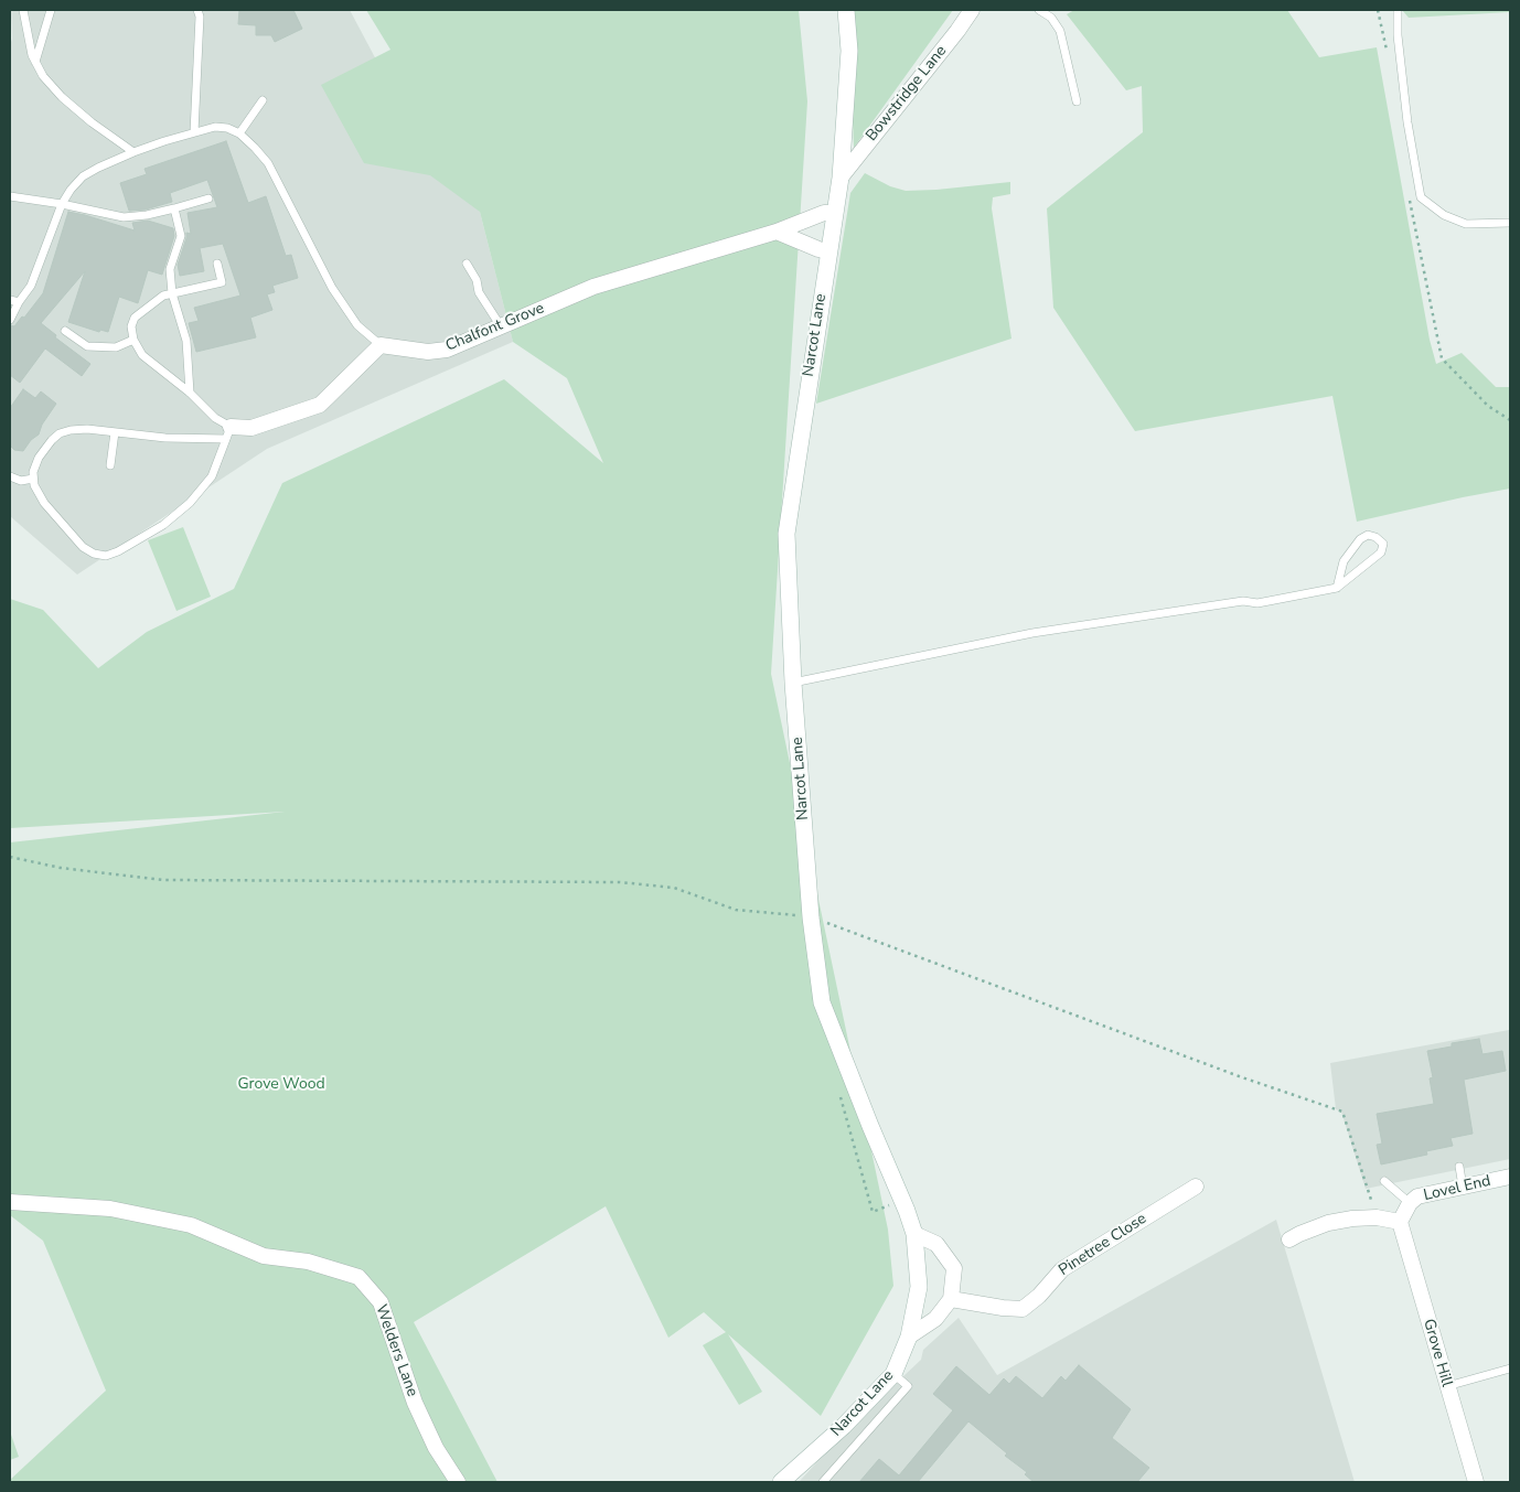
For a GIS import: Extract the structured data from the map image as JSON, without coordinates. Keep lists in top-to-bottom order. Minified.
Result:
{"streets":{"street":["Bowstridge Lane","Chalfont Grove","Narcot Lane","Lovel End","Pinetree Close","Welders Lane","Grove Hill"]},"crossings":[["Bowstridge Lane","Narcot Lane"],["Chalfont Grove","Narcot Lane"],["Lovel End","Grove Hill"]],"parks":["Grove Wood"]}
